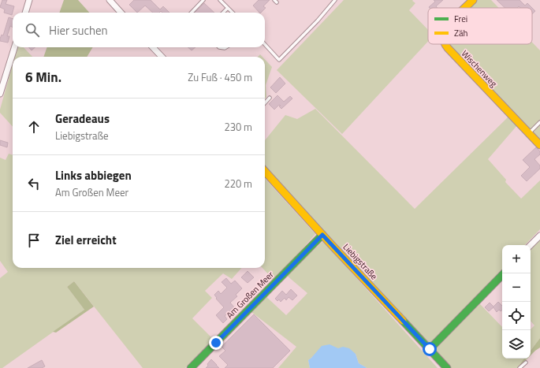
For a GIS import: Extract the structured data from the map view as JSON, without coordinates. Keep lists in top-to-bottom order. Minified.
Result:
{"streets":{"street":["Wischenweg","Liebigstraße","Am Großen Meer"]},"crossings":[["Liebigstraße","Am Großen Meer"]],"legend":["Frei","Zäh"],"page":{"search":"Hier suchen","heading":["6 Min.","Zu Fuß · 450 m"],"list":[["Geradeaus","Liebigstraße","230 m"],["Links abbiegen","Am Großen Meer","220 m"],"Ziel erreicht"],"map_buttons":["+","−"]}}
